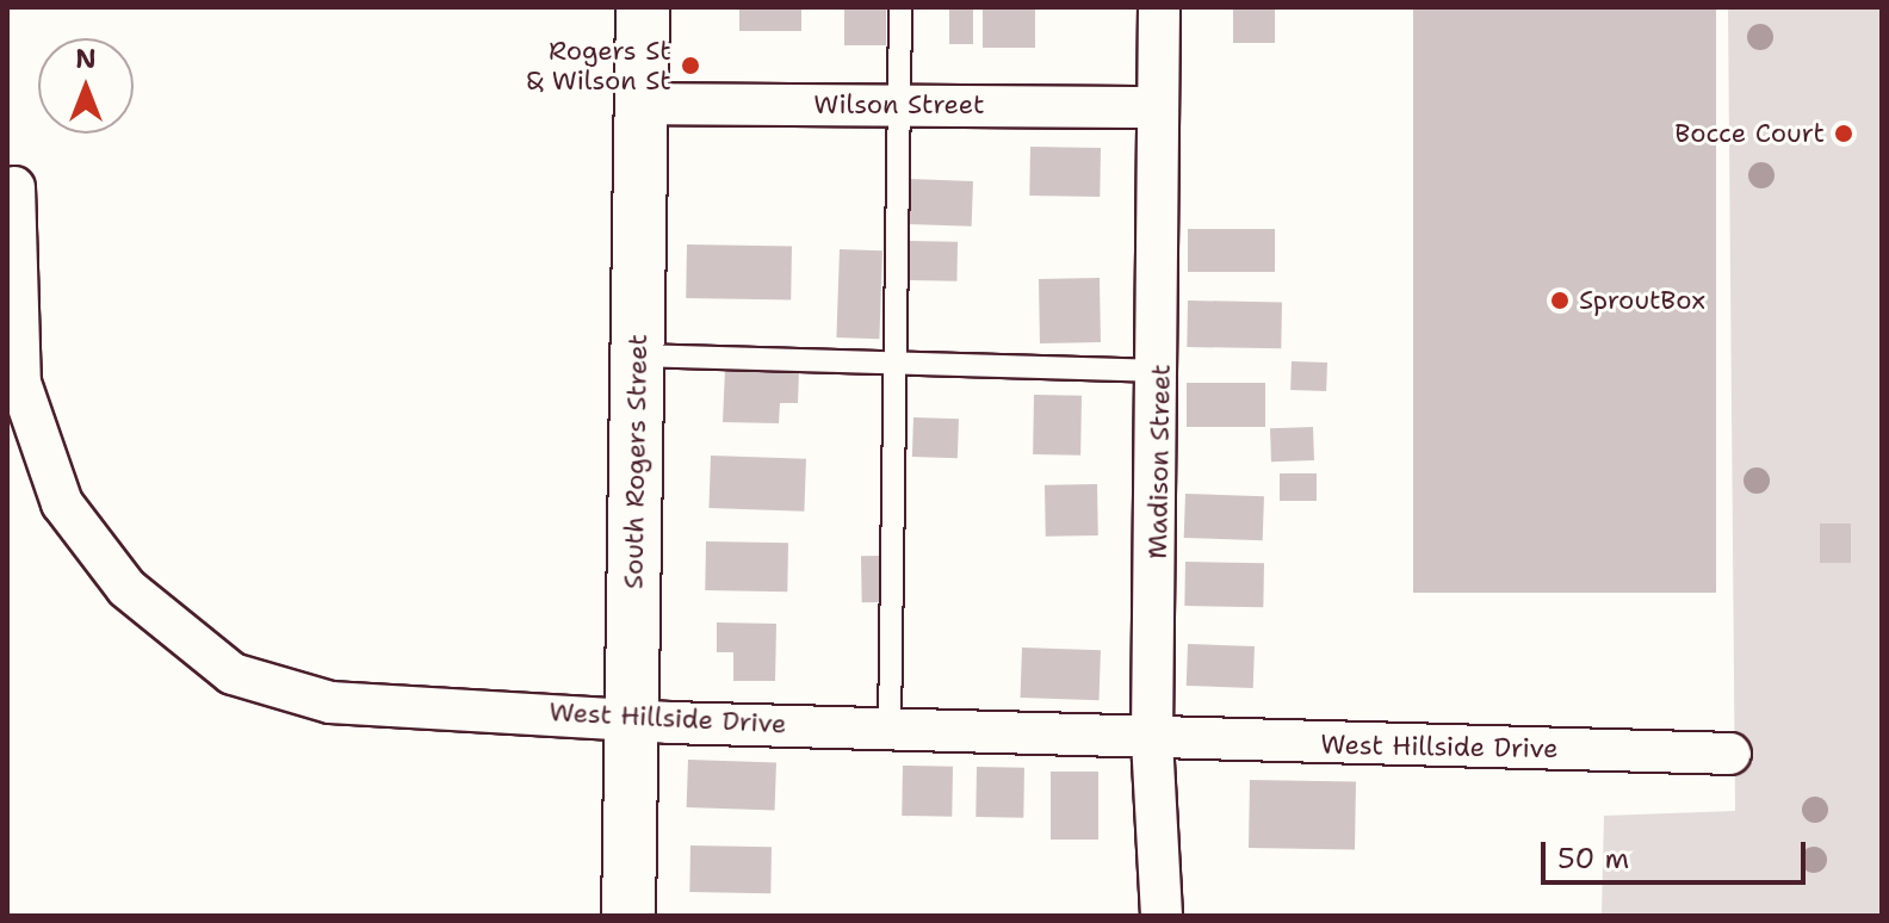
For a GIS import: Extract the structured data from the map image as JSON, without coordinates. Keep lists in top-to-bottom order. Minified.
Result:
{"streets":{"street":["Wilson Street","South Rogers Street","Madison Street","West Hillside Drive"]},"crossings":[["Wilson Street","South Rogers Street"],["Wilson Street","Madison Street"],["South Rogers Street","West Hillside Drive"],["Madison Street","West Hillside Drive"]],"places":["Rogers St & Wilson St","Bocce Court","SproutBox"],"scale_bar":"50 m","north":"top"}
